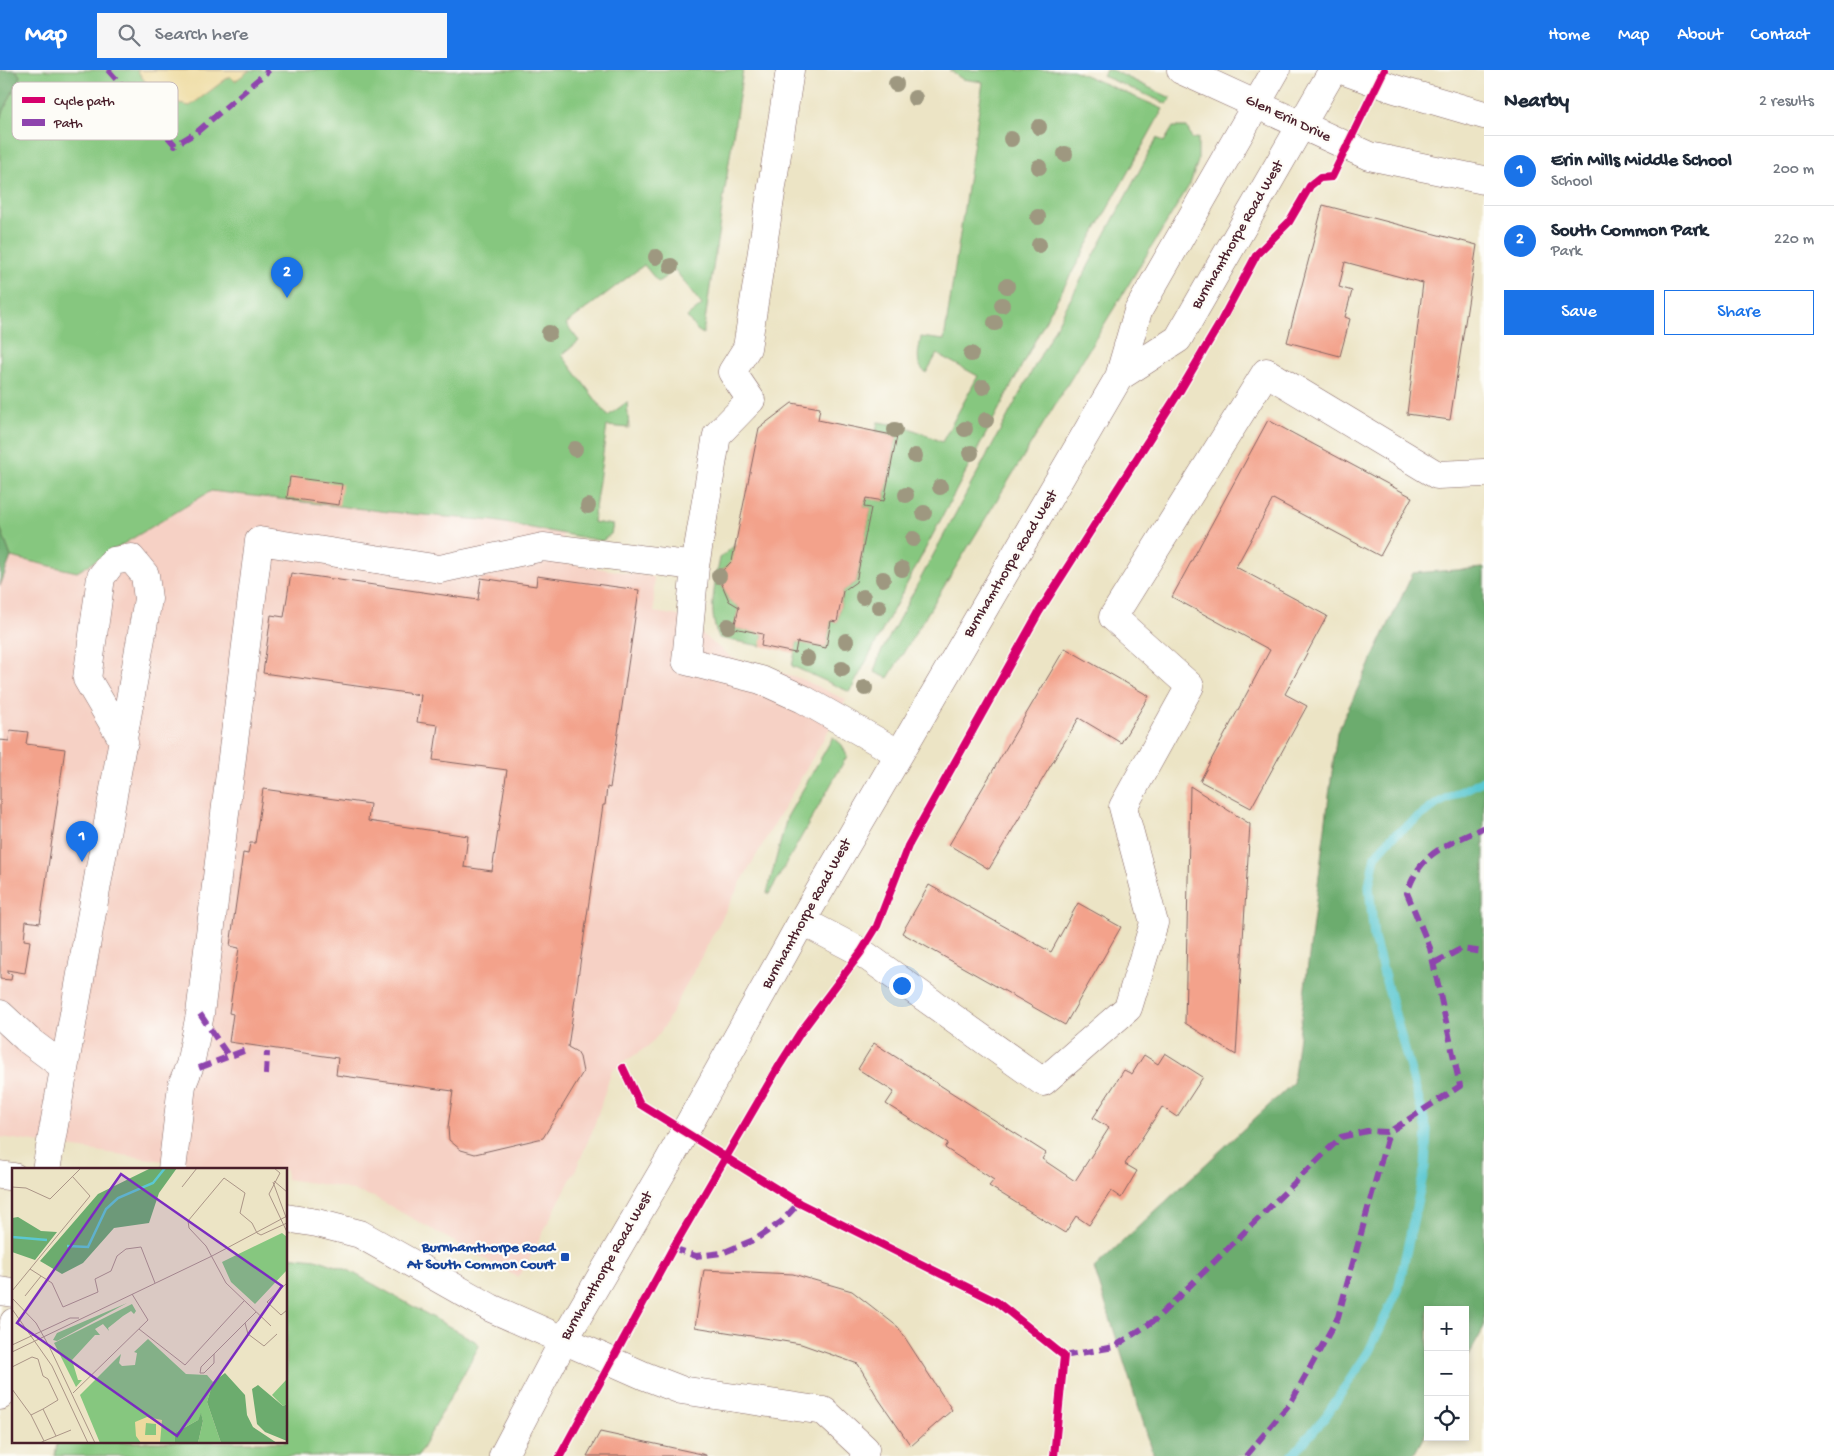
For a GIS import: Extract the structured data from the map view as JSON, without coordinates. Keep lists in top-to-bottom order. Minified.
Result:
{"streets":{"main road":["Glen Erin Drive","Burnhamthorpe Road West"]},"crossings":[["Glen Erin Drive","Burnhamthorpe Road West"]],"places":{"transit":["Burnhamthorpe Road At South Common Court"]},"legend":["Cycle path","Path"],"page":{"header":"Map","search":"Search here","nav":["Home","Map","About","Contact"],"heading":["Nearby","2 results"],"list":[{"mark":"1","name":"Erin Mills Middle School","note":"School","value":"200 m"},{"mark":"2","name":"South Common Park","note":"Park","value":"220 m"}],"pins":["2","1"],"buttons":["Save","Share"],"map_buttons":["+","−"]}}
